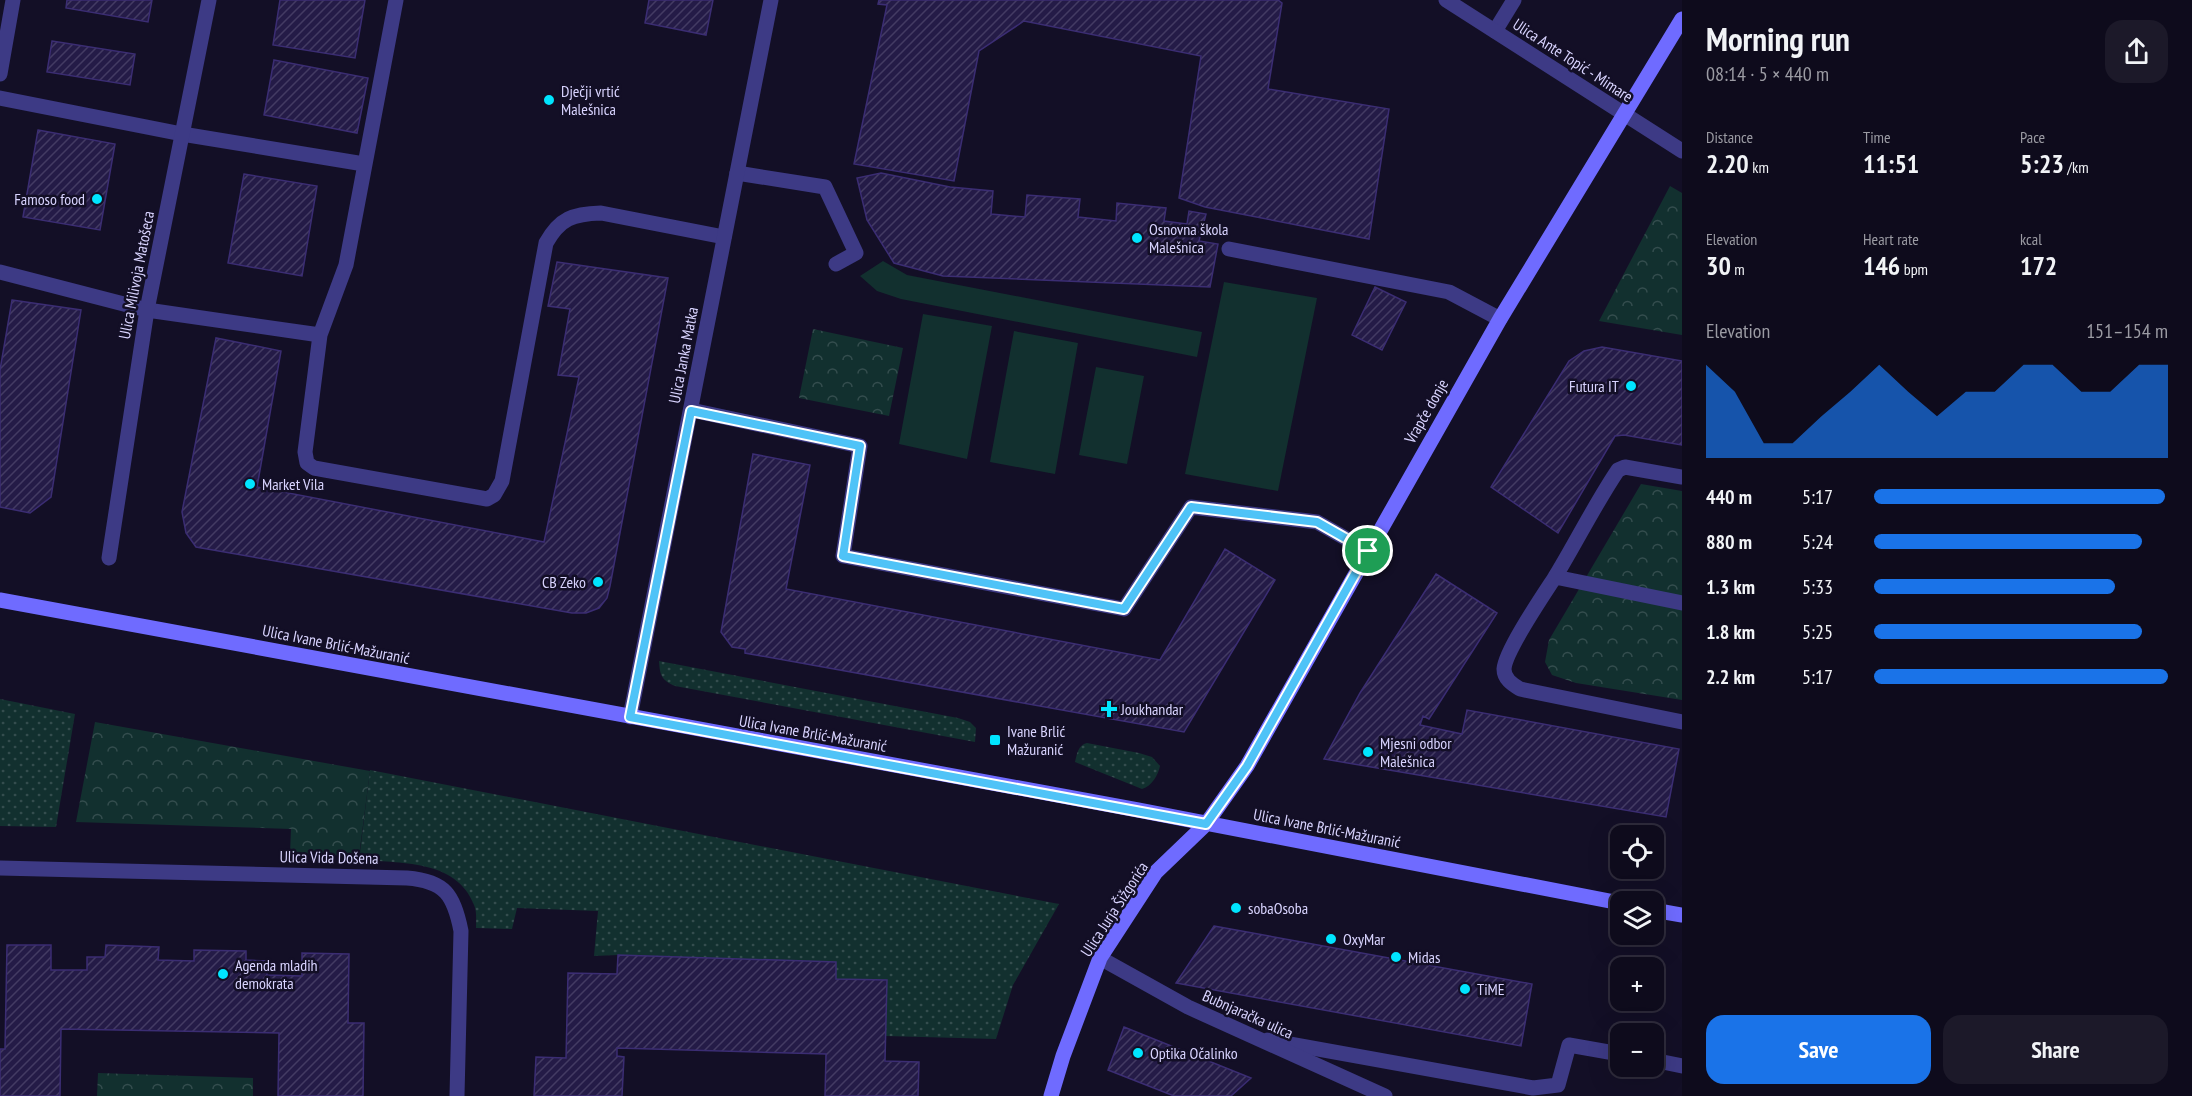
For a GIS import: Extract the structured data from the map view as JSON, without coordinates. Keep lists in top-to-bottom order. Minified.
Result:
{"streets":{"street":["Ulica Ante Topić - Mimare","Ulica Milivoja Matošeca","Ulica Janka Matka","Vrapče donje","Ulica Ivane Brlić-Mažuranić","Ulica Vida Došena","Ulica Jurja Šižgorića","Bubnjaračka ulica"]},"crossings":[["Ulica Ante Topić - Mimare","Vrapče donje"],["Ulica Janka Matka","Ulica Ivane Brlić-Mažuranić"],["Vrapče donje","Ulica Ivane Brlić-Mažuranić"],["Vrapče donje","Ulica Jurja Šižgorića"],["Ulica Ivane Brlić-Mažuranić","Ulica Jurja Šižgorića"],["Ulica Jurja Šižgorića","Bubnjaračka ulica"]],"places":{"other":["Dječji vrtić Malešnica","Famoso food","Osnovna škola Malešnica","Futura IT","Market Vila","CB Zeko","Mjesni odbor Malešnica","sobaOsoba","OxyMar","Midas","Agenda mladih demokrata","TiME","Optika Očalinko"],"health":["Joukhandar"],"transit":["Ivane Brlić Mažuranić"]},"page":{"heading":["Morning run","08:14 · 5 × 440 m"],"stats":[["Distance","2.20 km"],["Time","11:51"],["Pace","5:23 /km"],["Elevation","30 m"],["Heart rate","146 bpm"],["kcal","172"]],"chart":["Elevation","151–154 m"],"list":[{"name":"440 m","note":"5:17"},{"name":"880 m","note":"5:24"},{"name":"1.3 km","note":"5:33"},{"name":"1.8 km","note":"5:25"},{"name":"2.2 km","note":"5:17"}],"map_buttons":["+","−"],"buttons":["Save","Share"]}}
